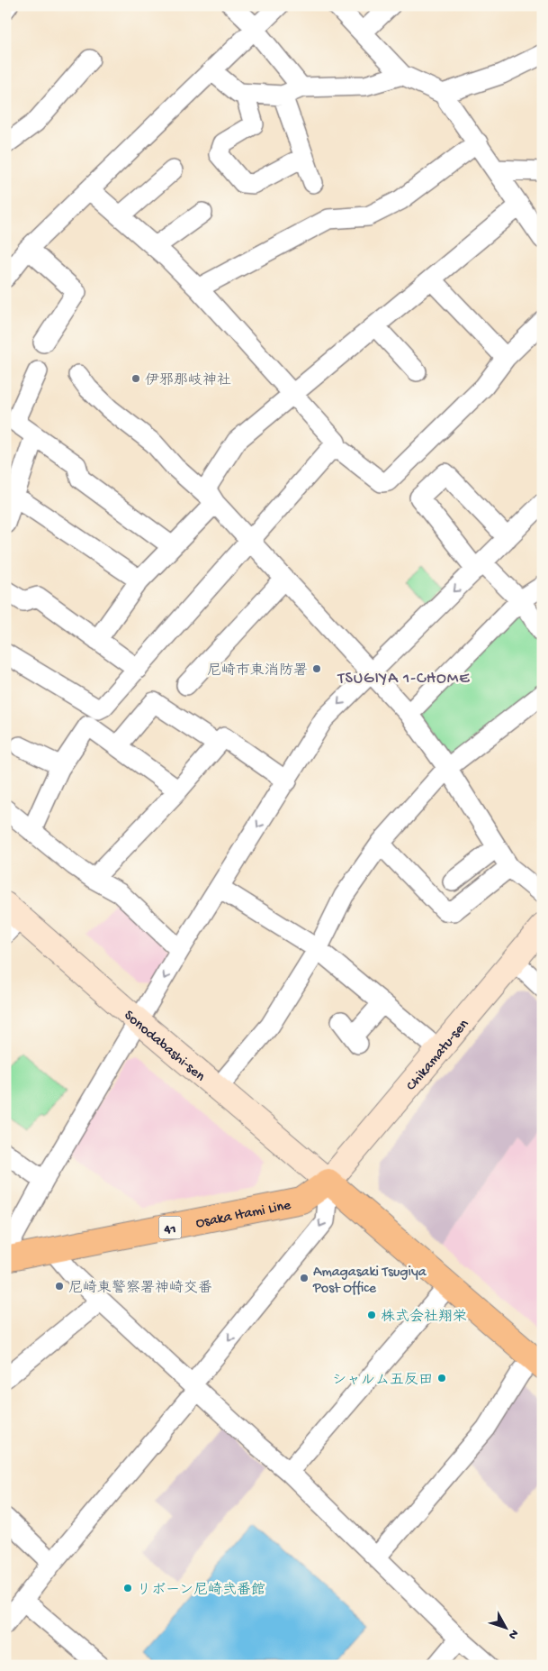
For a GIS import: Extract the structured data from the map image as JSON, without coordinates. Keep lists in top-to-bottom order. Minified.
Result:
{"streets":{"main road":["Osaka Itami Line","41"],"street":["Sonodabashi-sen","Chikamatu-sen"]},"crossings":[["Sonodabashi-sen","Chikamatu-sen"],["Sonodabashi-sen","Osaka Itami Line"],["Chikamatu-sen","Osaka Itami Line"]],"districts":["TSUGIYA 1-CHOME"],"places":["伊邪那岐神社","尼崎市東消防署","Amagasaki Tsugiya Post Office","尼崎東警察署神崎交番","株式会社翔栄","シャルム五反田","リボーン尼崎弐番館"],"north":"bottom right"}
